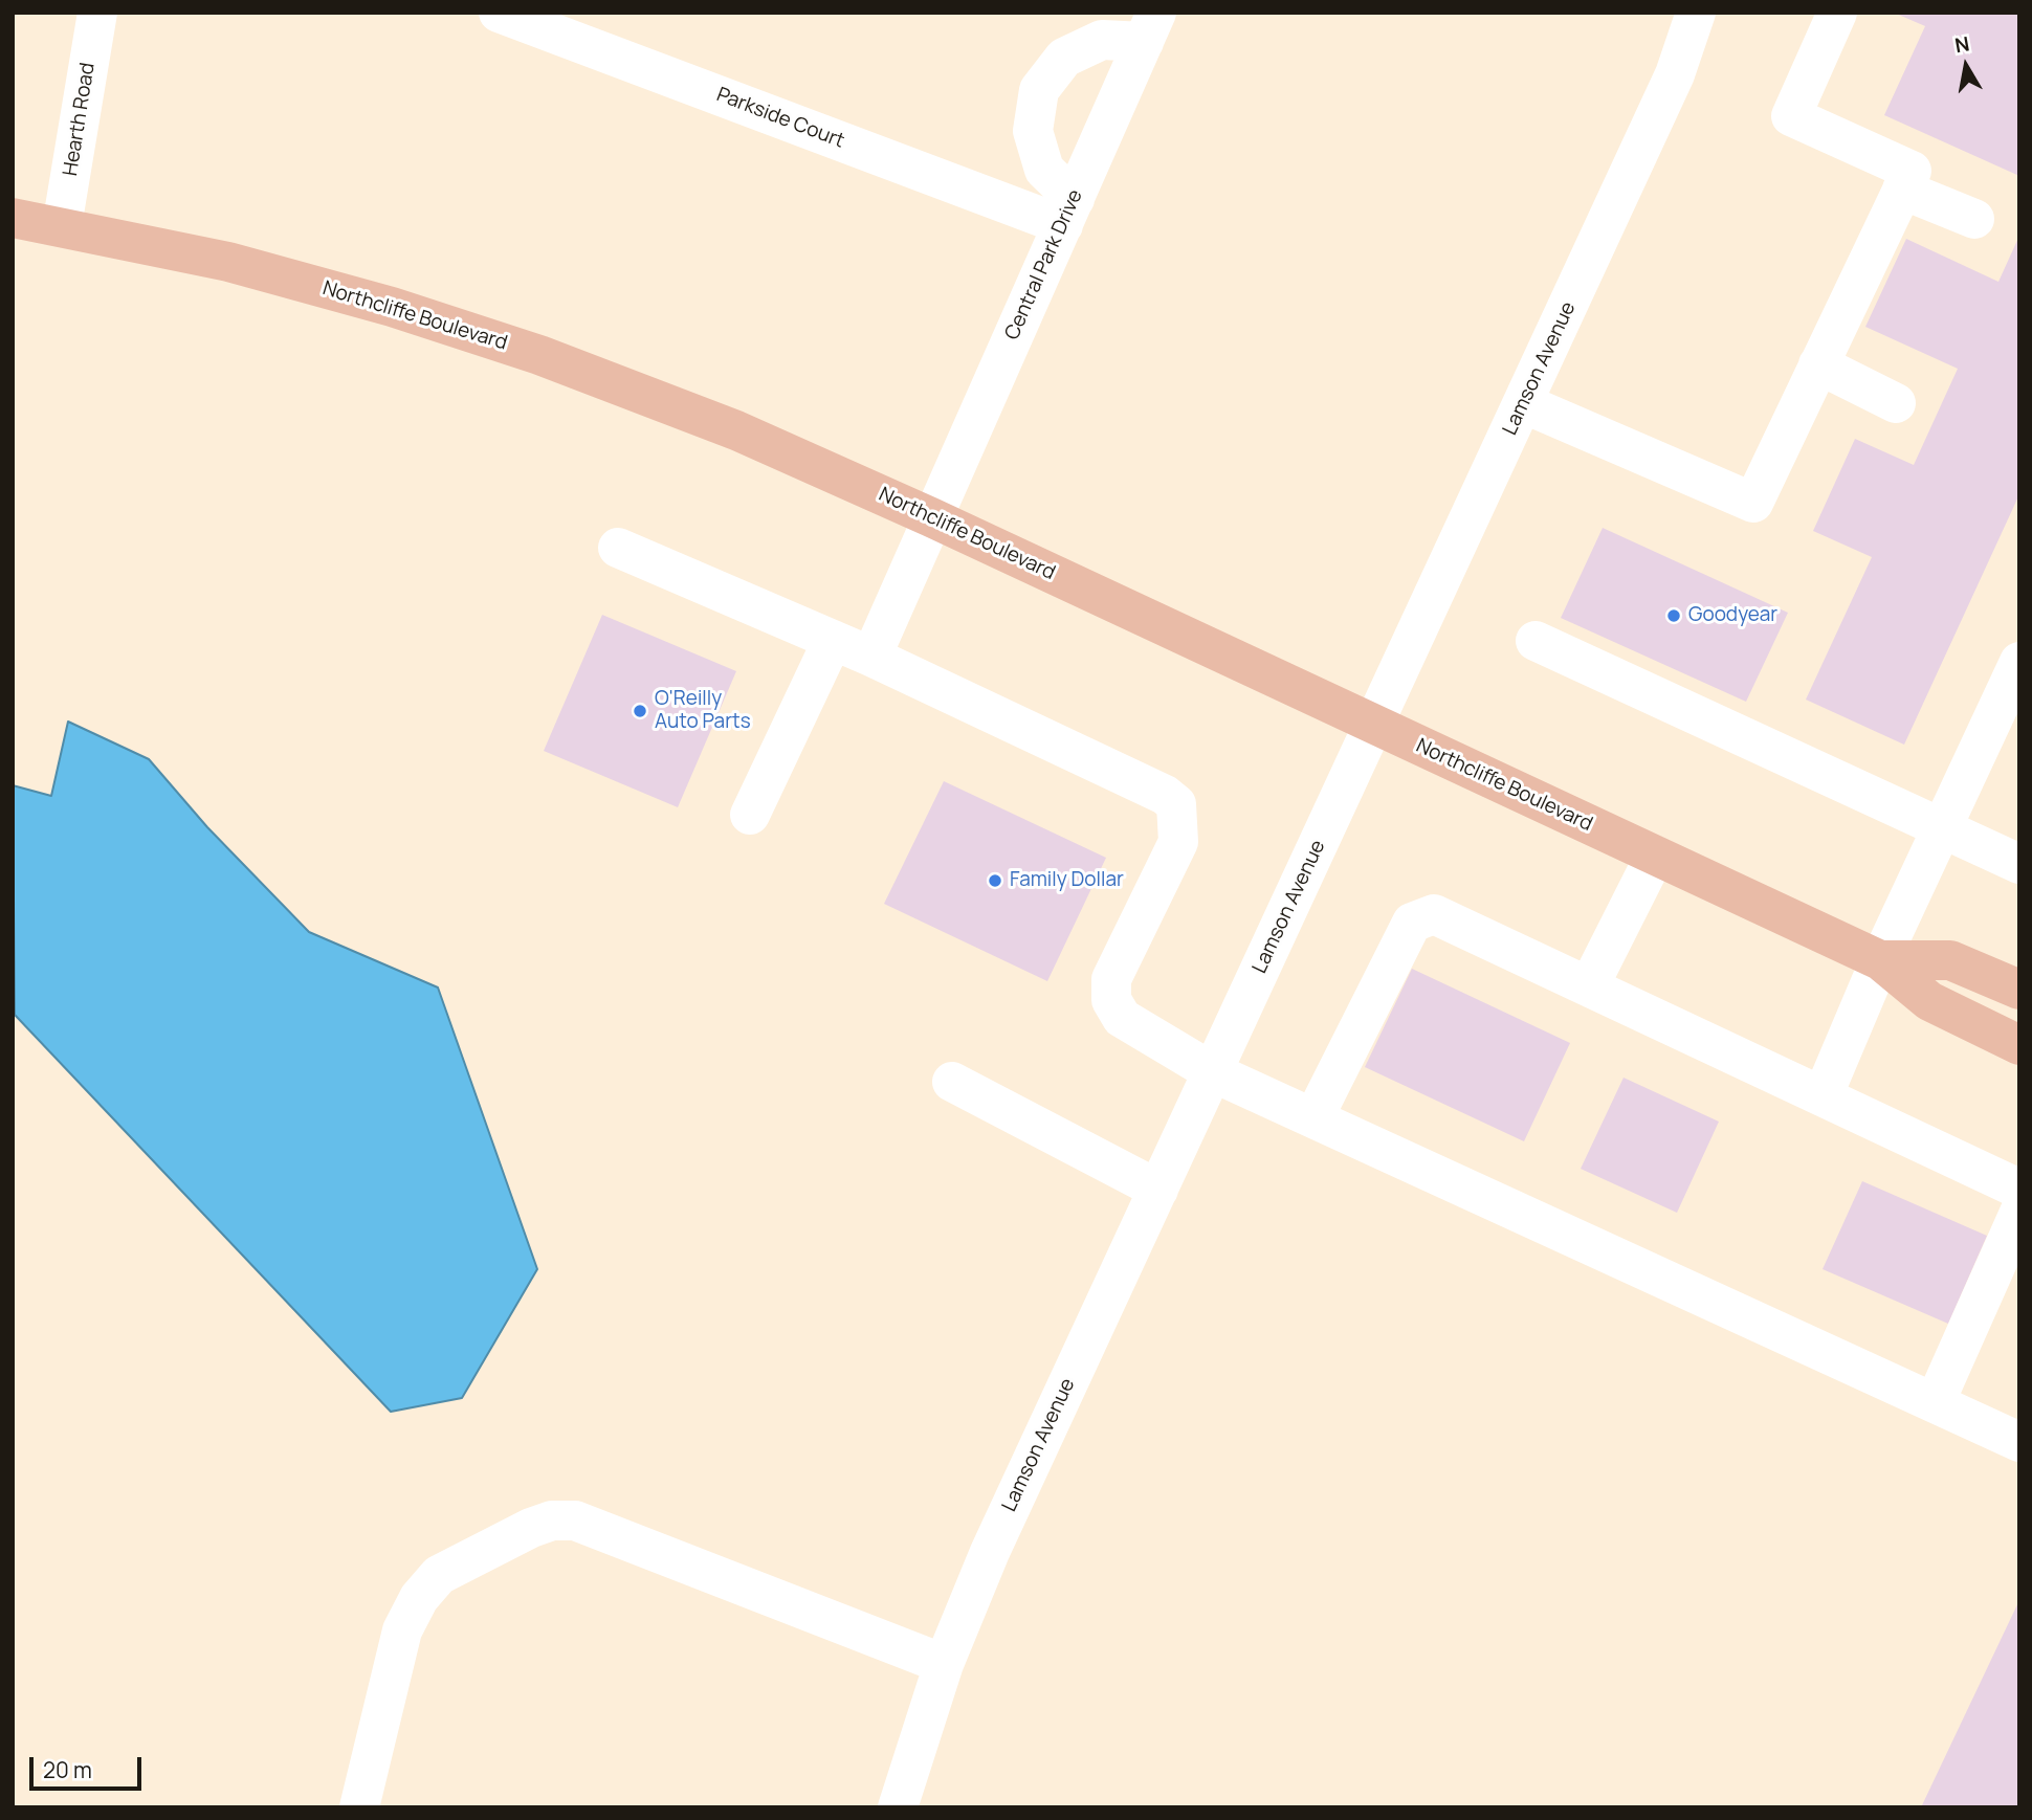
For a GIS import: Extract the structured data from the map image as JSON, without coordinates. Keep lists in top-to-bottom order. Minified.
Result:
{"streets":{"main road":["Northcliffe Boulevard"],"street":["Parkside Court","Hearth Road","Central Park Drive","Lamson Avenue"]},"crossings":[["Parkside Court","Central Park Drive"],["Hearth Road","Northcliffe Boulevard"],["Central Park Drive","Northcliffe Boulevard"],["Northcliffe Boulevard","Lamson Avenue"]],"places":["Goodyear","O'Reilly Auto Parts","Family Dollar"],"scale_bar":"20 m","north":"top"}
